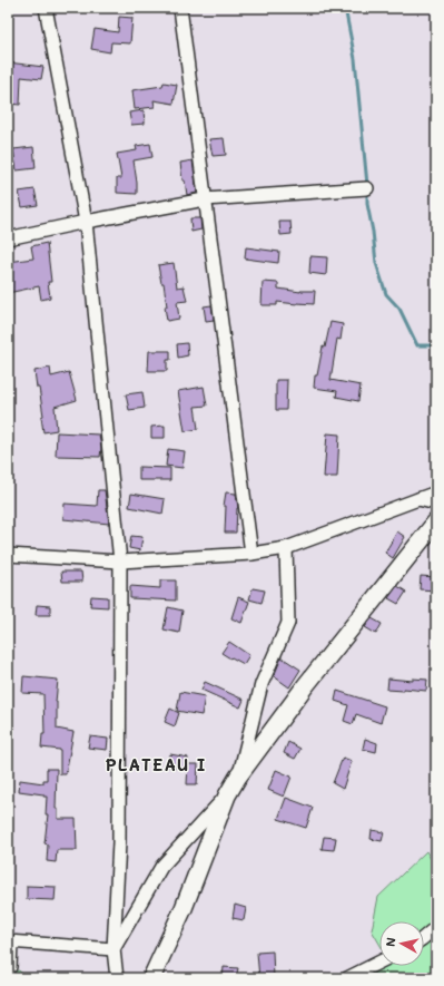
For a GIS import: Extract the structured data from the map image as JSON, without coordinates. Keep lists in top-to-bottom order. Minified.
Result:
{"districts":["PLATEAU I"],"north":"left"}
